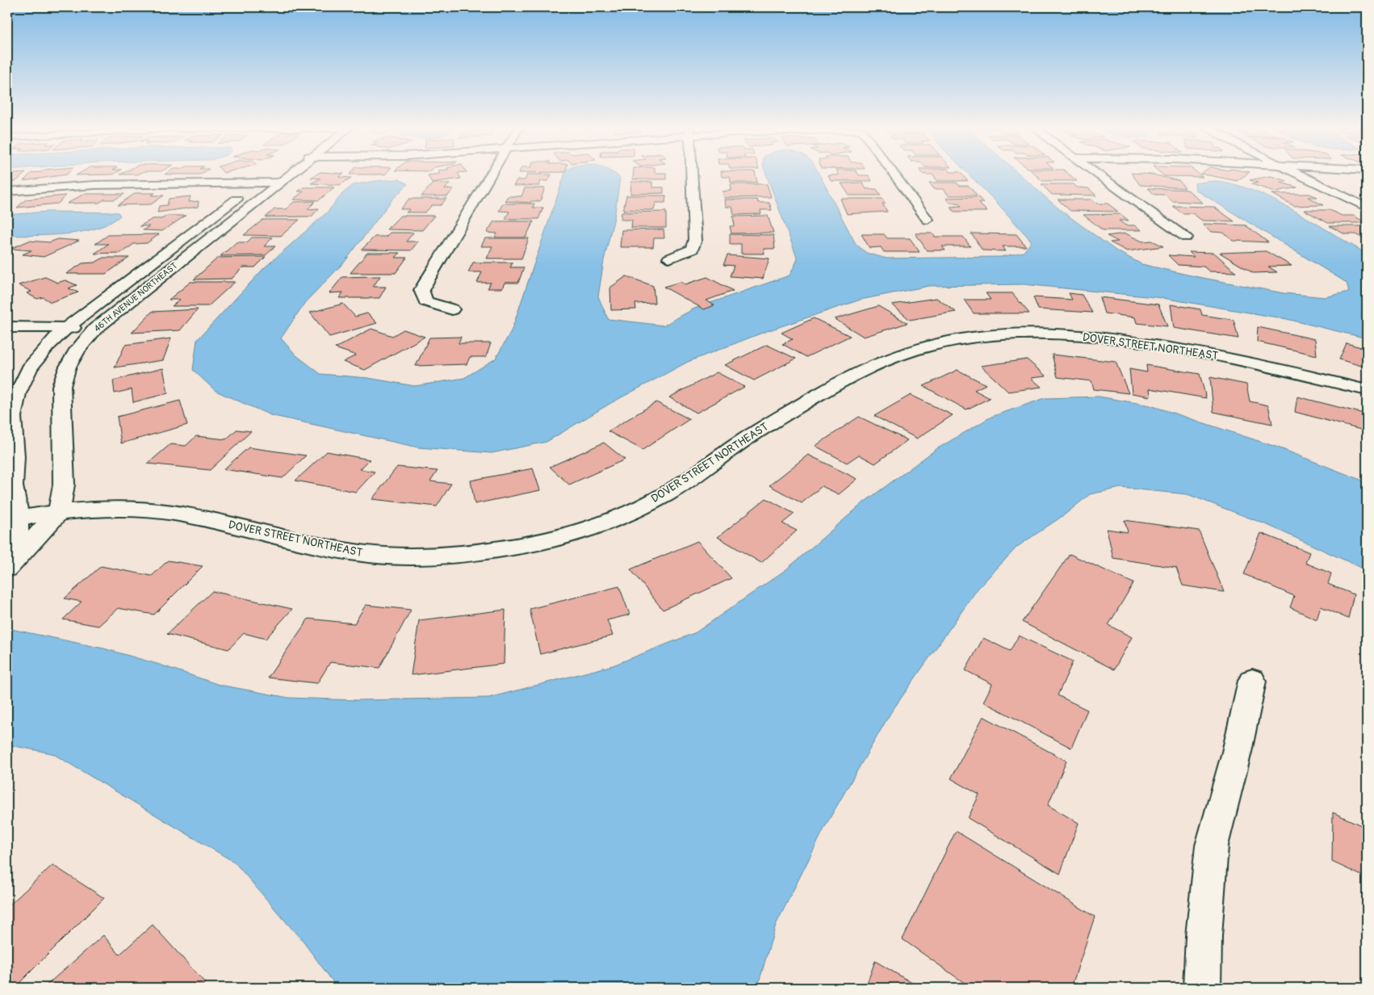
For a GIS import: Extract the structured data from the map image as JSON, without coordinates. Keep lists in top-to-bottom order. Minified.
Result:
{"streets":{"street":["46TH AVENUE NORTHEAST","DOVER STREET NORTHEAST"]},"crossings":[["46TH AVENUE NORTHEAST","DOVER STREET NORTHEAST"]]}
